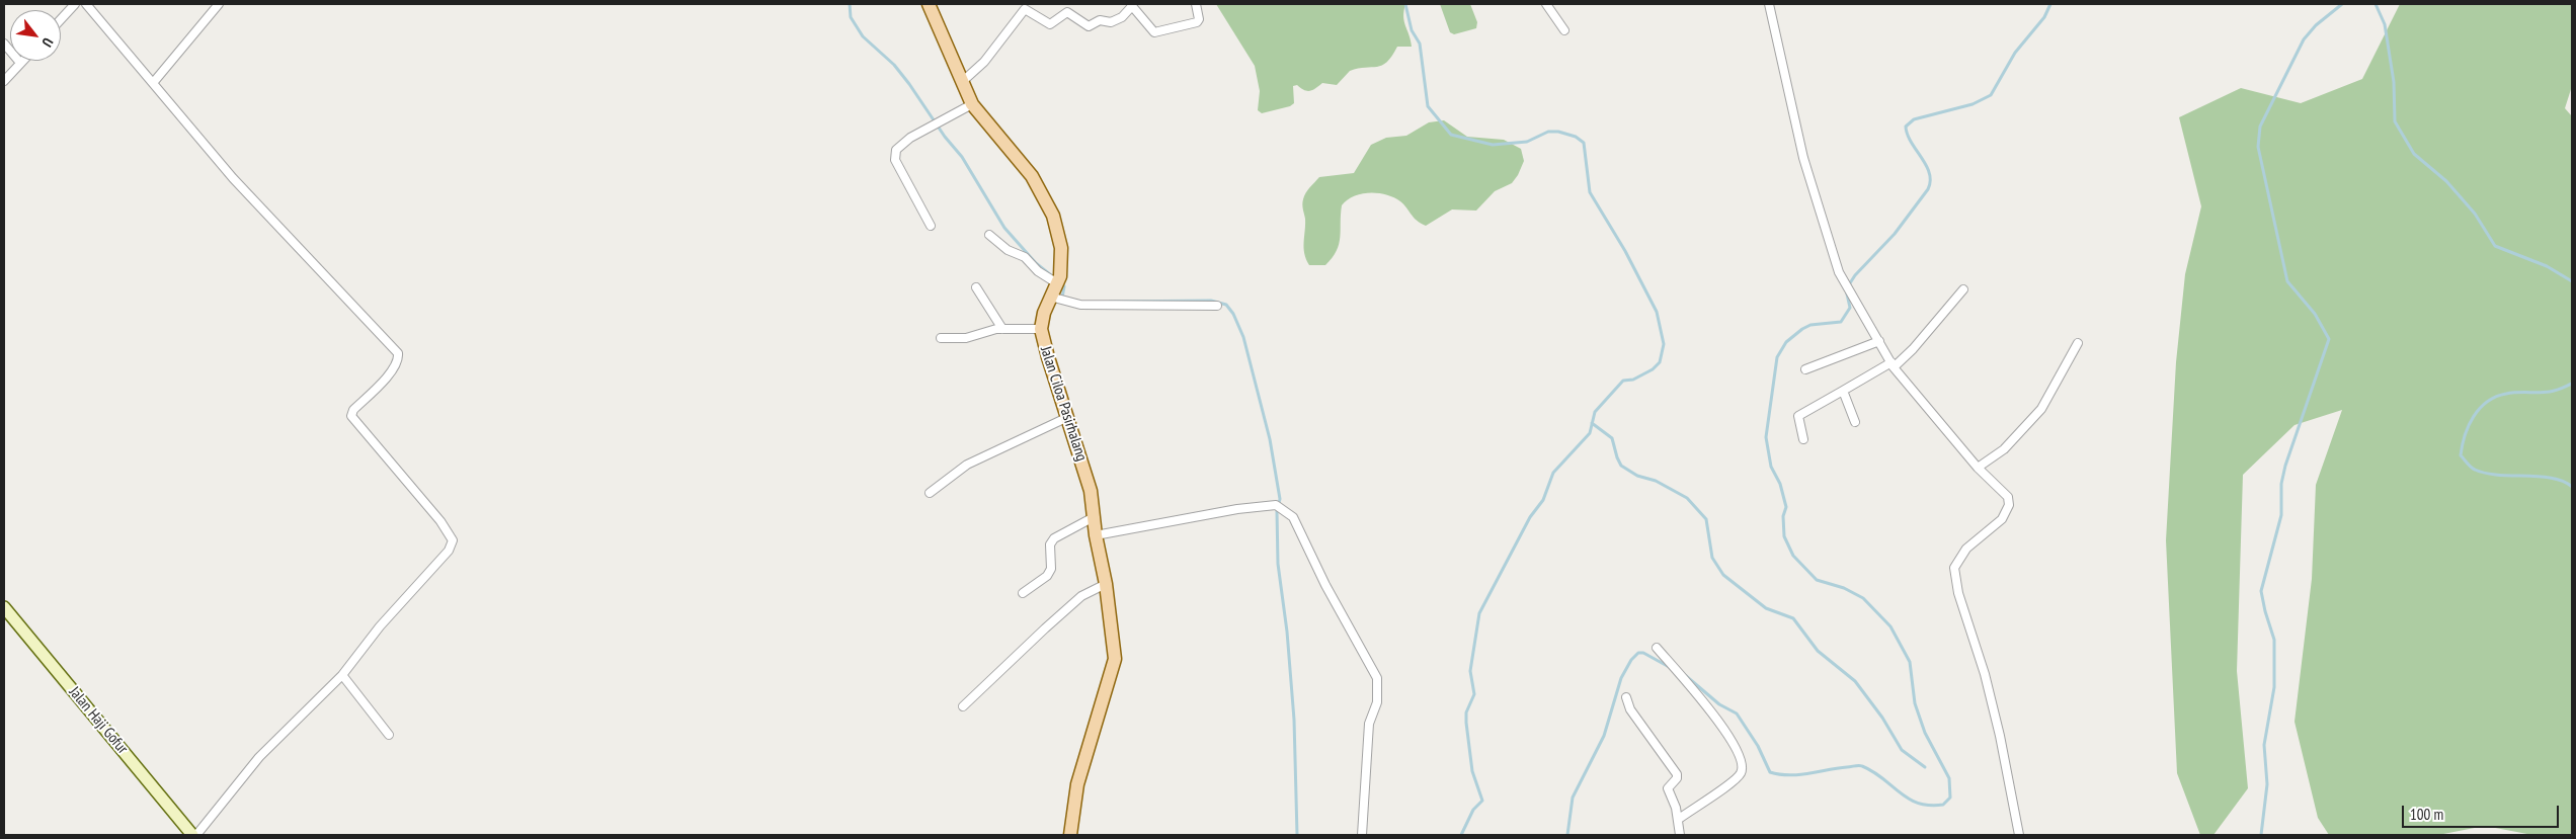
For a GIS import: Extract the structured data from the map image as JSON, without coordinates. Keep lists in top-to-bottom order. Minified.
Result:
{"streets":{"main road":["Jalan Ciloa Pasirhalang"],"street":["Jalan Haji Gofur"]},"scale_bar":"100 m","north":"bottom right"}
